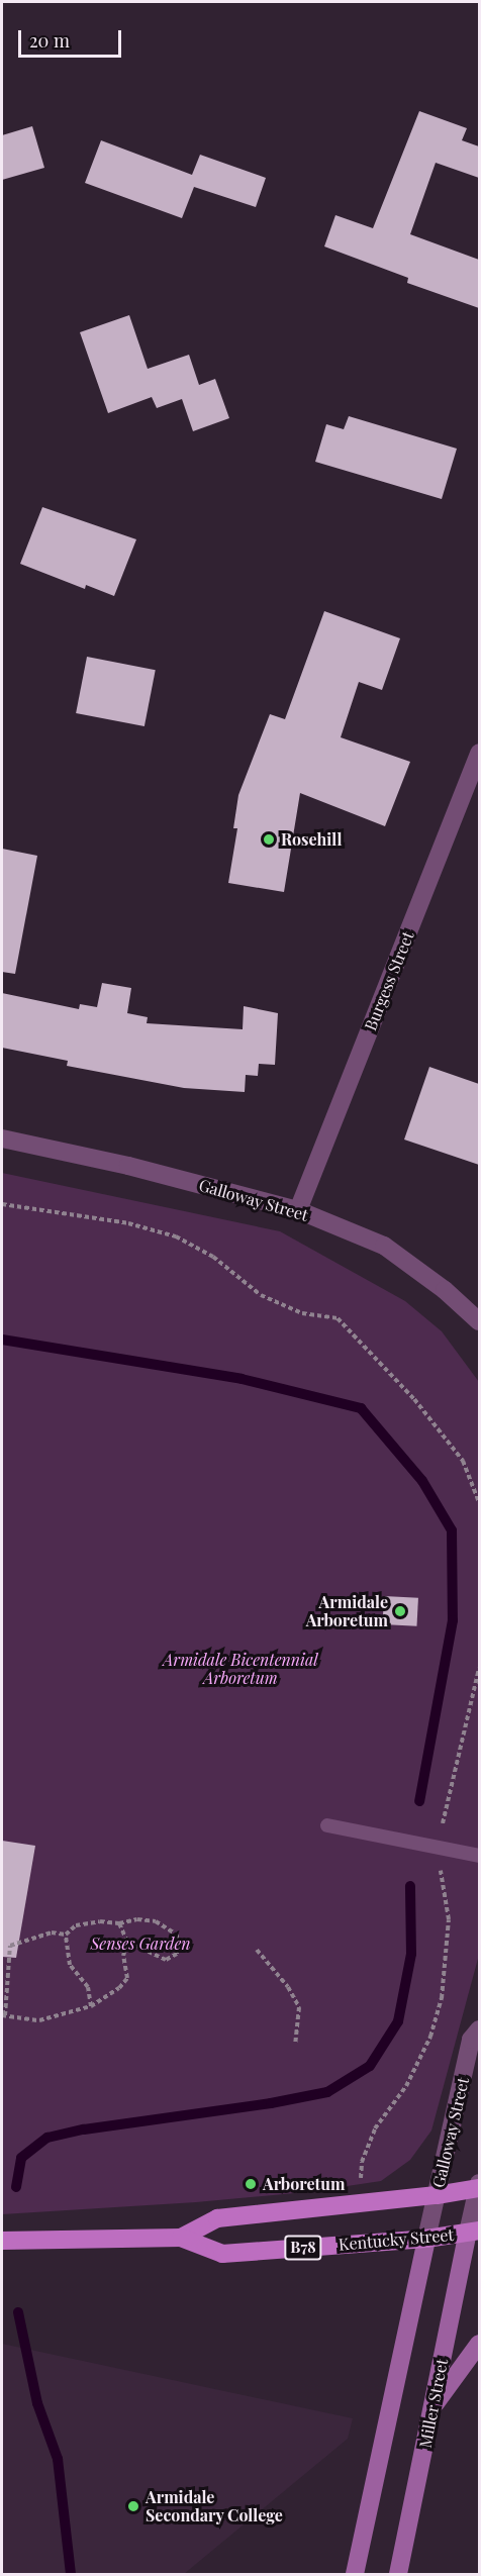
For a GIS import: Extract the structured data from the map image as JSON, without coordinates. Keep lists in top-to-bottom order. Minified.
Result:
{"streets":{"main road":["Kentucky Street","B78","Miller Street"],"street":["Burgess Street","Galloway Street"]},"crossings":[["Burgess Street","Galloway Street"],["Galloway Street","Kentucky Street"],["Galloway Street","B78"],["Kentucky Street","B78"],["Kentucky Street","Miller Street"]],"parks":["Armidale Bicentennial Arboretum","Senses Garden"],"places":["Rosehill","Armidale Arboretum","Arboretum","Armidale Secondary College"],"scale_bar":"20 m"}
